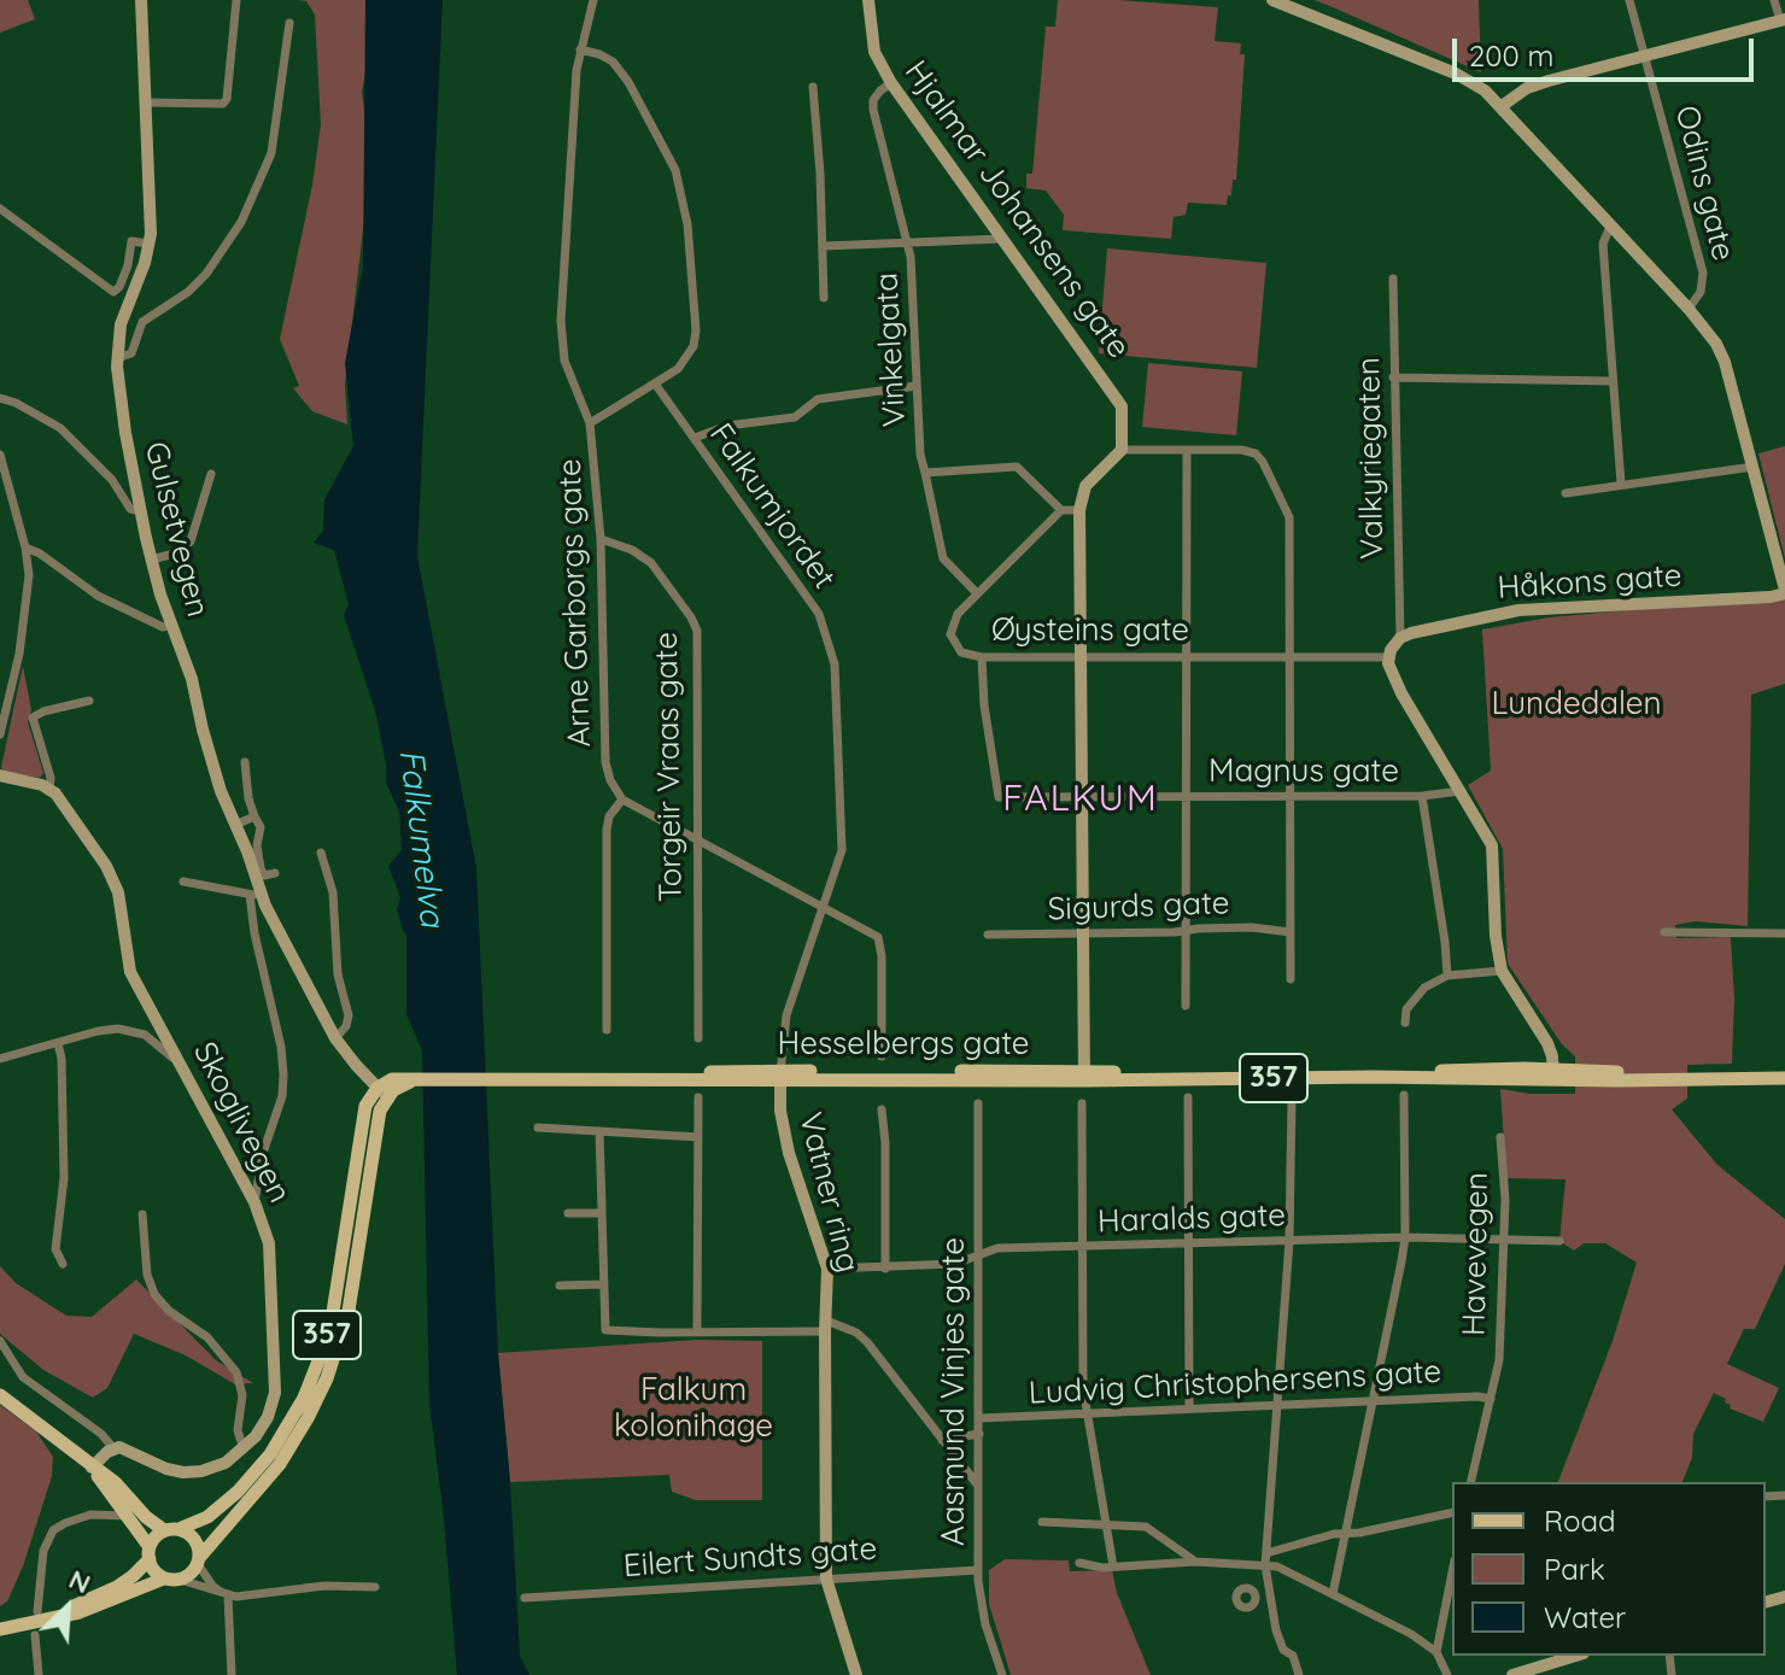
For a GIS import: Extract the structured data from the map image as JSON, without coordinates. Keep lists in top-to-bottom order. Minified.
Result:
{"streets":{"main road":["Hesselbergs gate","357"],"street":["Odins gate","Hjalmar Johansens gate","Vinkelgata","Valkyriegaten","Falkumjordet","Gulsetvegen","Håkons gate","Arne Garborgs gate","Øysteins gate","Torgeir Vraas gate","Magnus gate","Sigurds gate","Skoglivegen","Vatner ring","Haralds gate","Havevegen","Ludvig Christophersens gate","Aasmund Vinjes gate","Eilert Sundts gate"]},"crossings":[["Hjalmar Johansens gate","Vinkelgata"],["Vinkelgata","Øysteins gate"],["Valkyriegaten","Håkons gate"],["Falkumjordet","Hesselbergs gate"],["Falkumjordet","Vatner ring"],["Gulsetvegen","Hesselbergs gate"],["Gulsetvegen","357"],["Arne Garborgs gate","Torgeir Vraas gate"],["Øysteins gate","Magnus gate"],["Hesselbergs gate","357"],["Hesselbergs gate","Vatner ring"],["Vatner ring","Haralds gate"],["Vatner ring","Aasmund Vinjes gate"],["Haralds gate","Havevegen"],["Haralds gate","Aasmund Vinjes gate"],["Havevegen","Ludvig Christophersens gate"],["Ludvig Christophersens gate","Aasmund Vinjes gate"],["Aasmund Vinjes gate","Eilert Sundts gate"]],"districts":["FALKUM"],"water":["Falkumelva"],"parks":["Lundedalen","Falkum kolonihage"],"legend":["Road","Park","Water"],"scale_bar":"200 m","north":"top right"}
